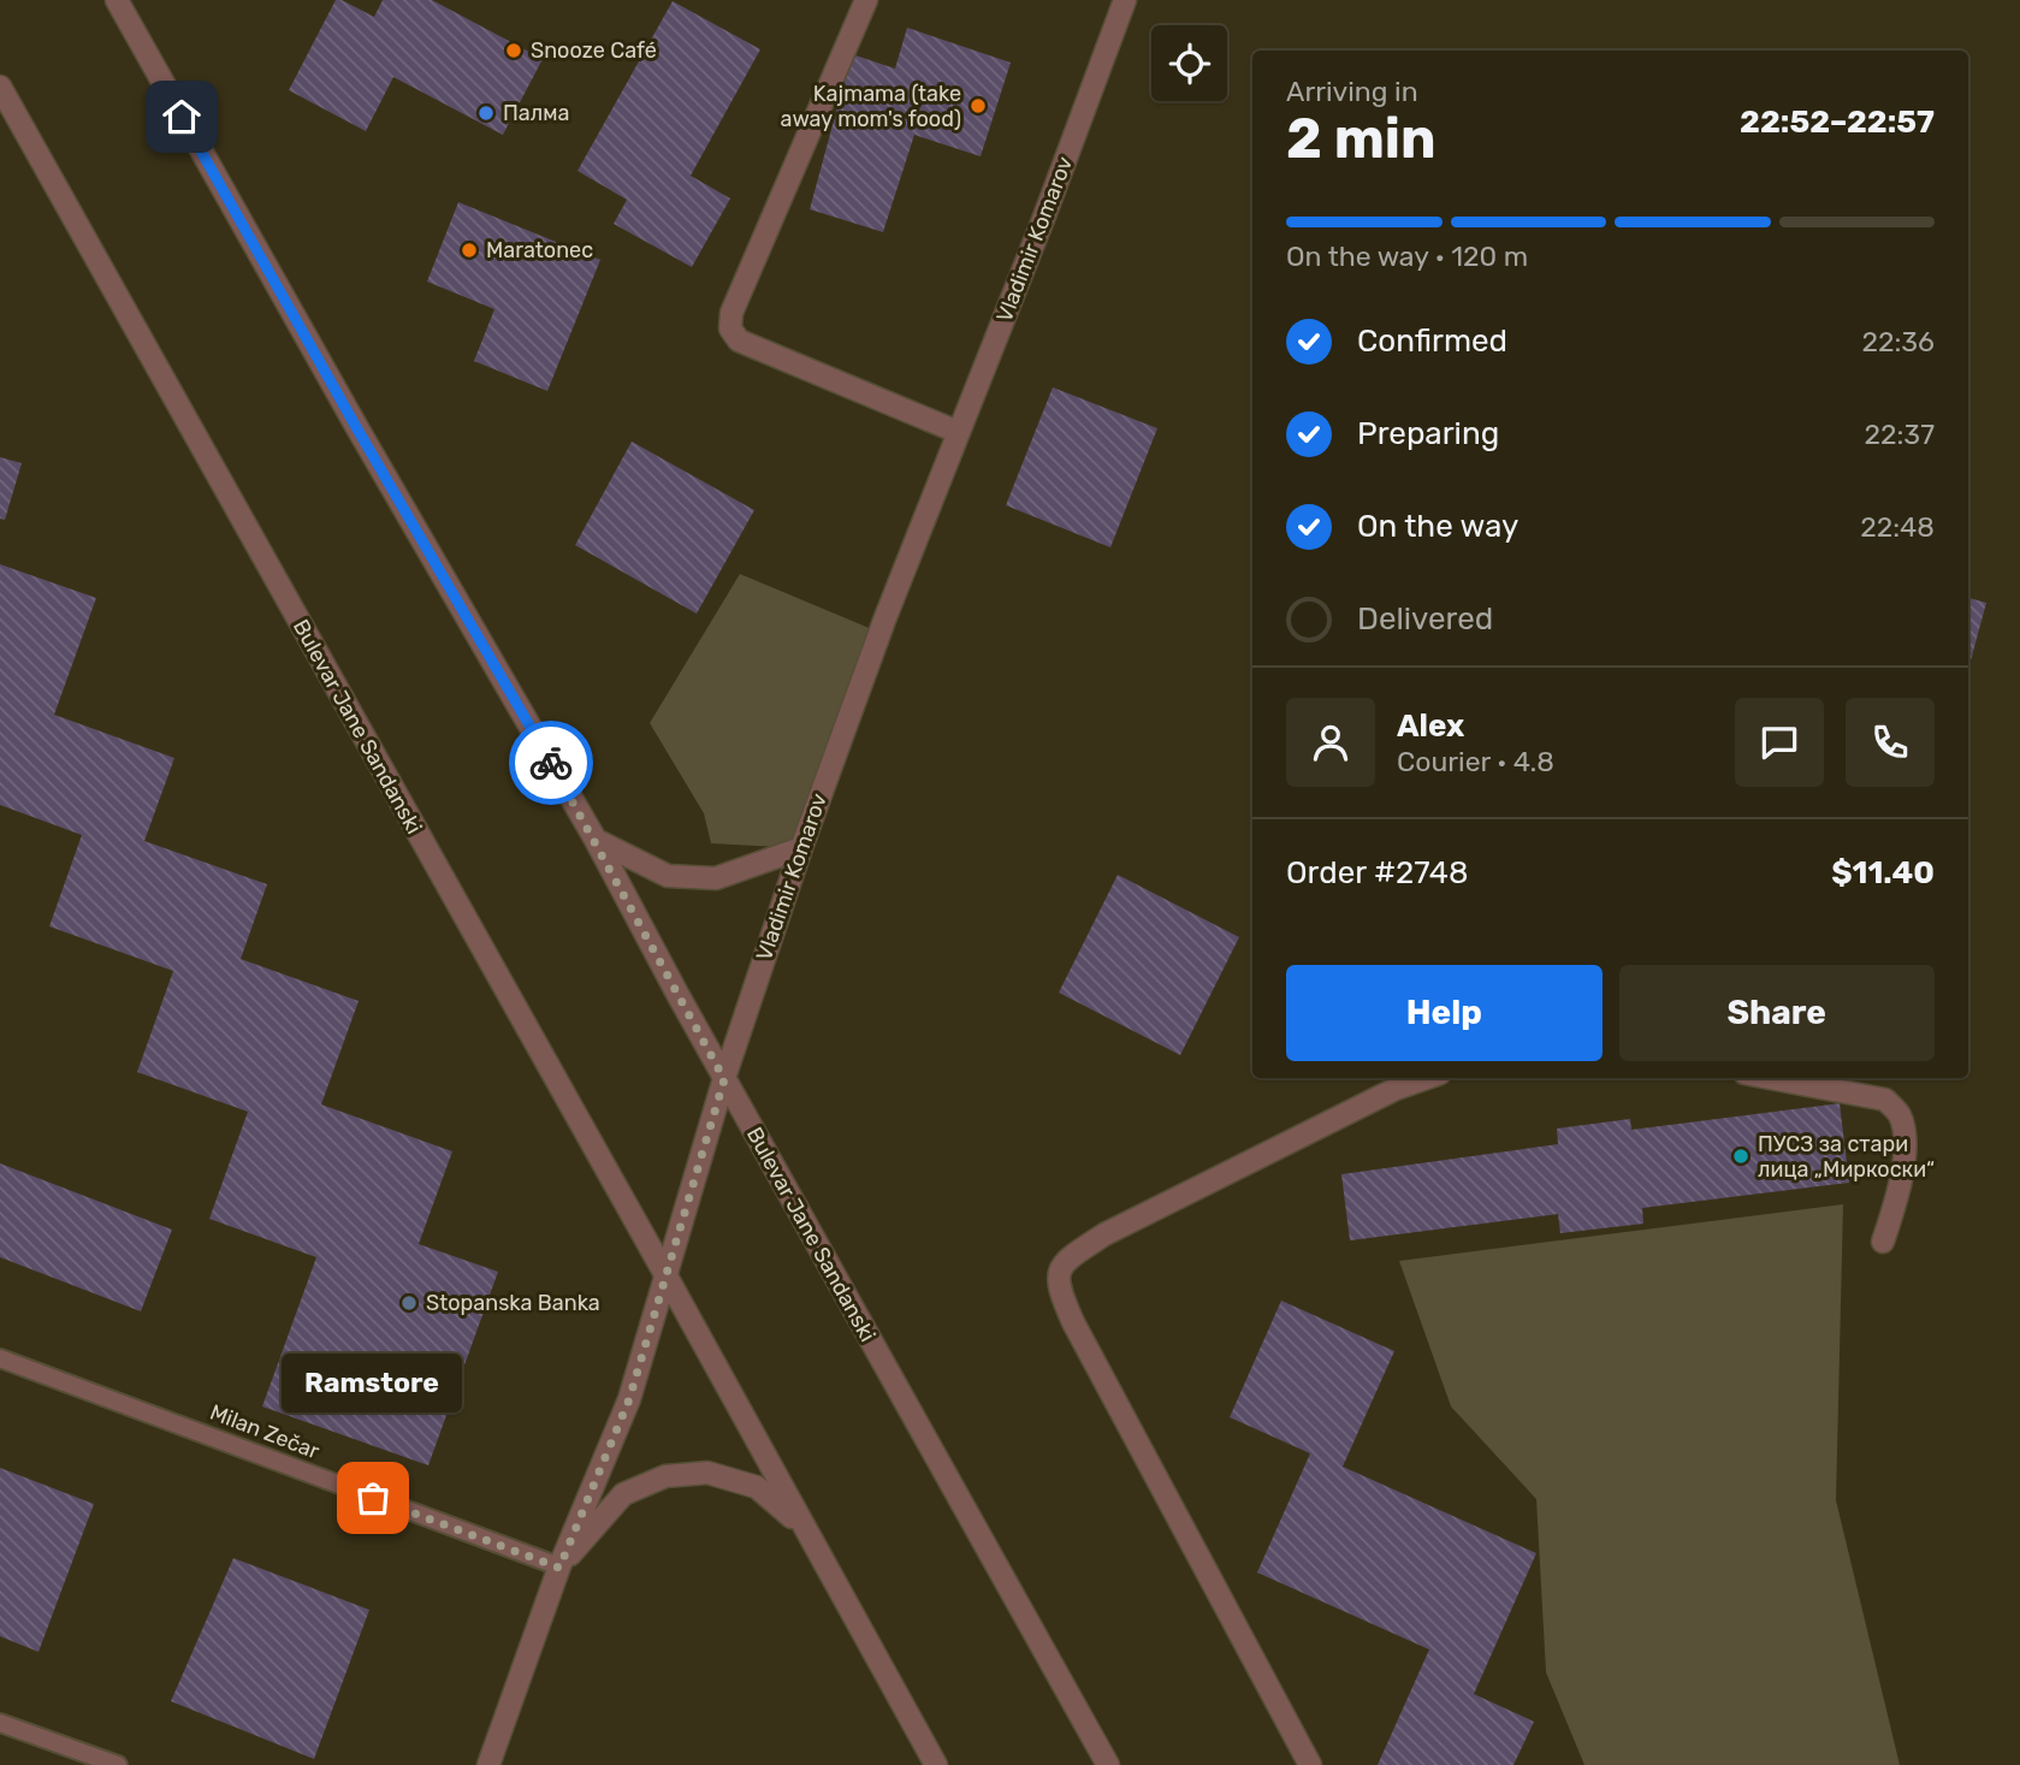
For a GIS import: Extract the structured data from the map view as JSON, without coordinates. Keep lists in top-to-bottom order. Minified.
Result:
{"streets":{"street":["Vladimir Komarov","Bulevar Jane Sandanski"],"lane":["Milan Zečar"]},"crossings":[["Vladimir Komarov","Bulevar Jane Sandanski"],["Vladimir Komarov","Milan Zečar"]],"places":["Snooze Café","Kajmama (take away mom's food)","Палма","Maratonec","ПУСЗ за стари лица „Миркоски“","Stopanska Banka","Ramstore"],"page":{"heading":["2 min","Arriving in","22:52–22:57"],"panel":["Alex","Courier · 4.8","Order #2748","$11.40"],"bar":"On the way · 120 m","list":[["Confirmed","22:36"],["Preparing","22:37"],["On the way","22:48"],"Delivered"],"buttons":["Help","Share"],"bubble":"Ramstore"}}
